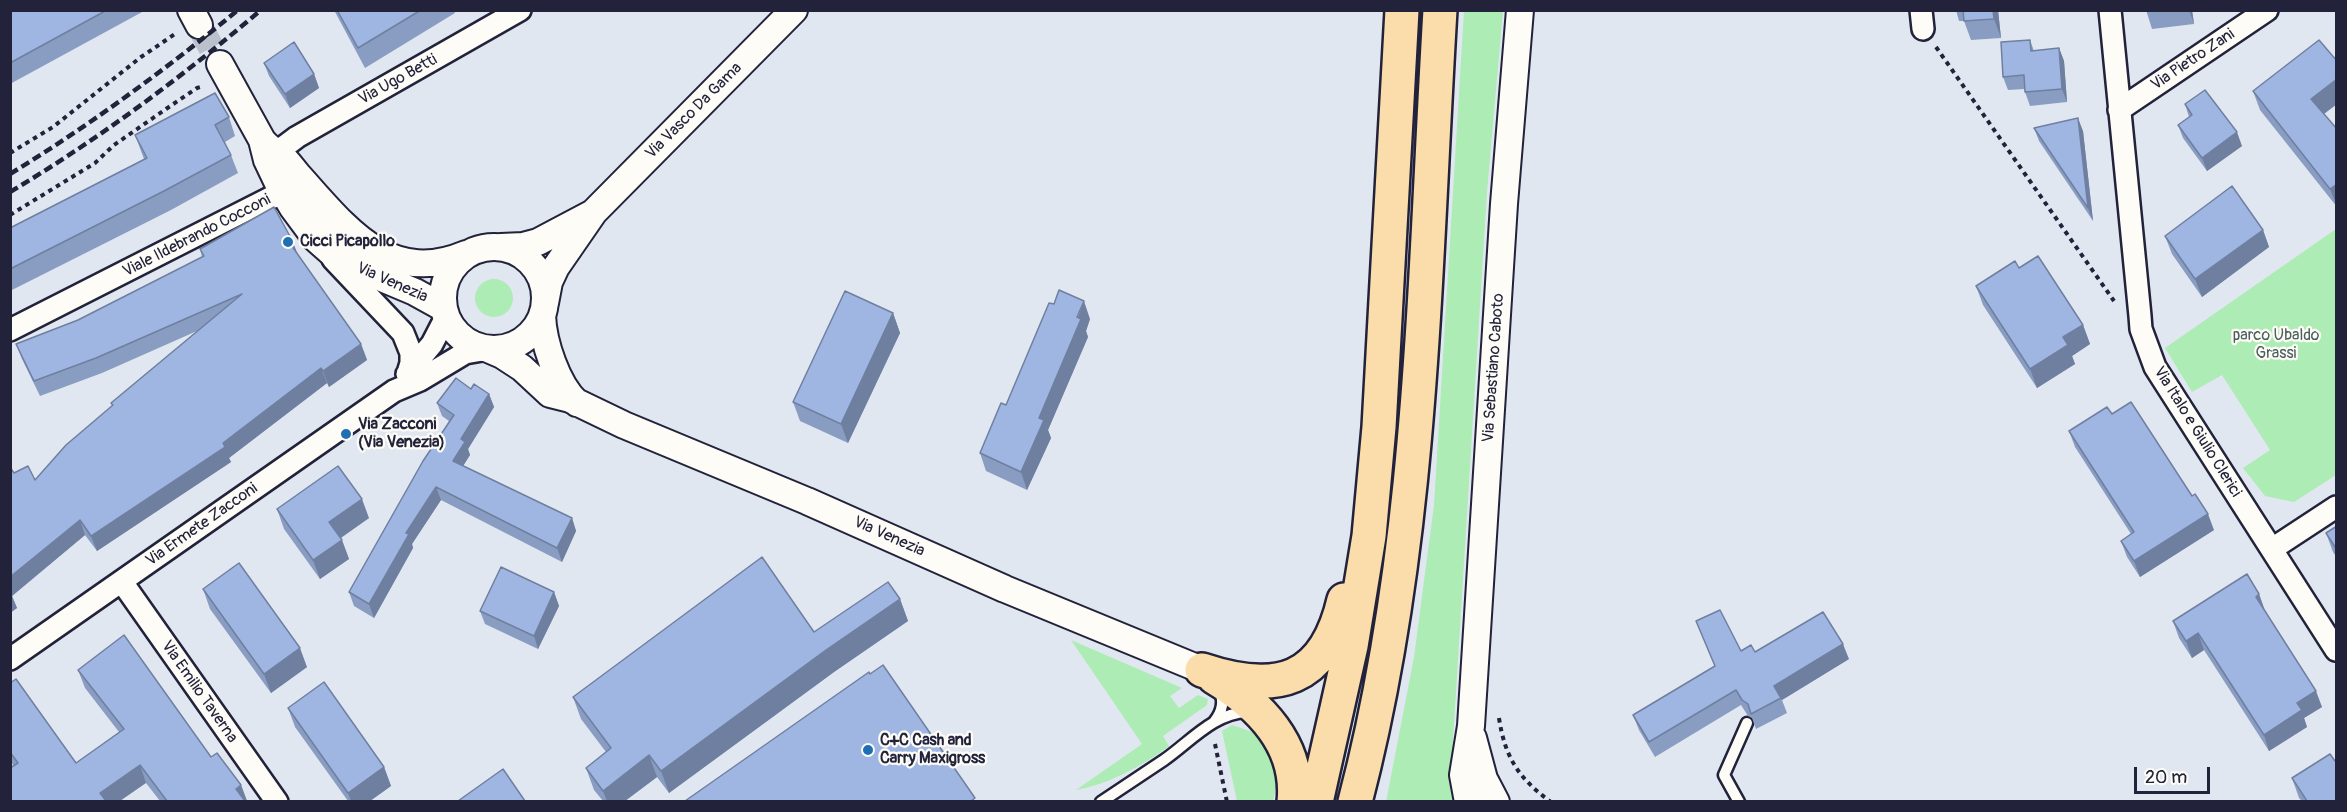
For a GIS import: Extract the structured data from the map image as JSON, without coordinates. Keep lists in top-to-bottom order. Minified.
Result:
{"streets":{"street":["Via Pietro Zani","Via Ugo Betti","Via Vasco Da Gama","Viale Ildebrando Cocconi","Via Venezia","Via Sebastiano Caboto","Via Italo e Giulio Clerici","Via Ermete Zacconi","Via Emilio Taverna"]},"crossings":[["Via Pietro Zani","Via Italo e Giulio Clerici"],["Via Ugo Betti","Via Venezia"],["Via Vasco Da Gama","Via Venezia"],["Via Vasco Da Gama","Via Ermete Zacconi"],["Viale Ildebrando Cocconi","Via Venezia"],["Via Venezia","Via Ermete Zacconi"],["Via Ermete Zacconi","Via Emilio Taverna"]],"parks":["parco Ubaldo Grassi"],"places":["Cicci Picapollo","Via Zacconi (Via Venezia)","C+C Cash and Carry Maxigross"],"scale_bar":"20 m"}
